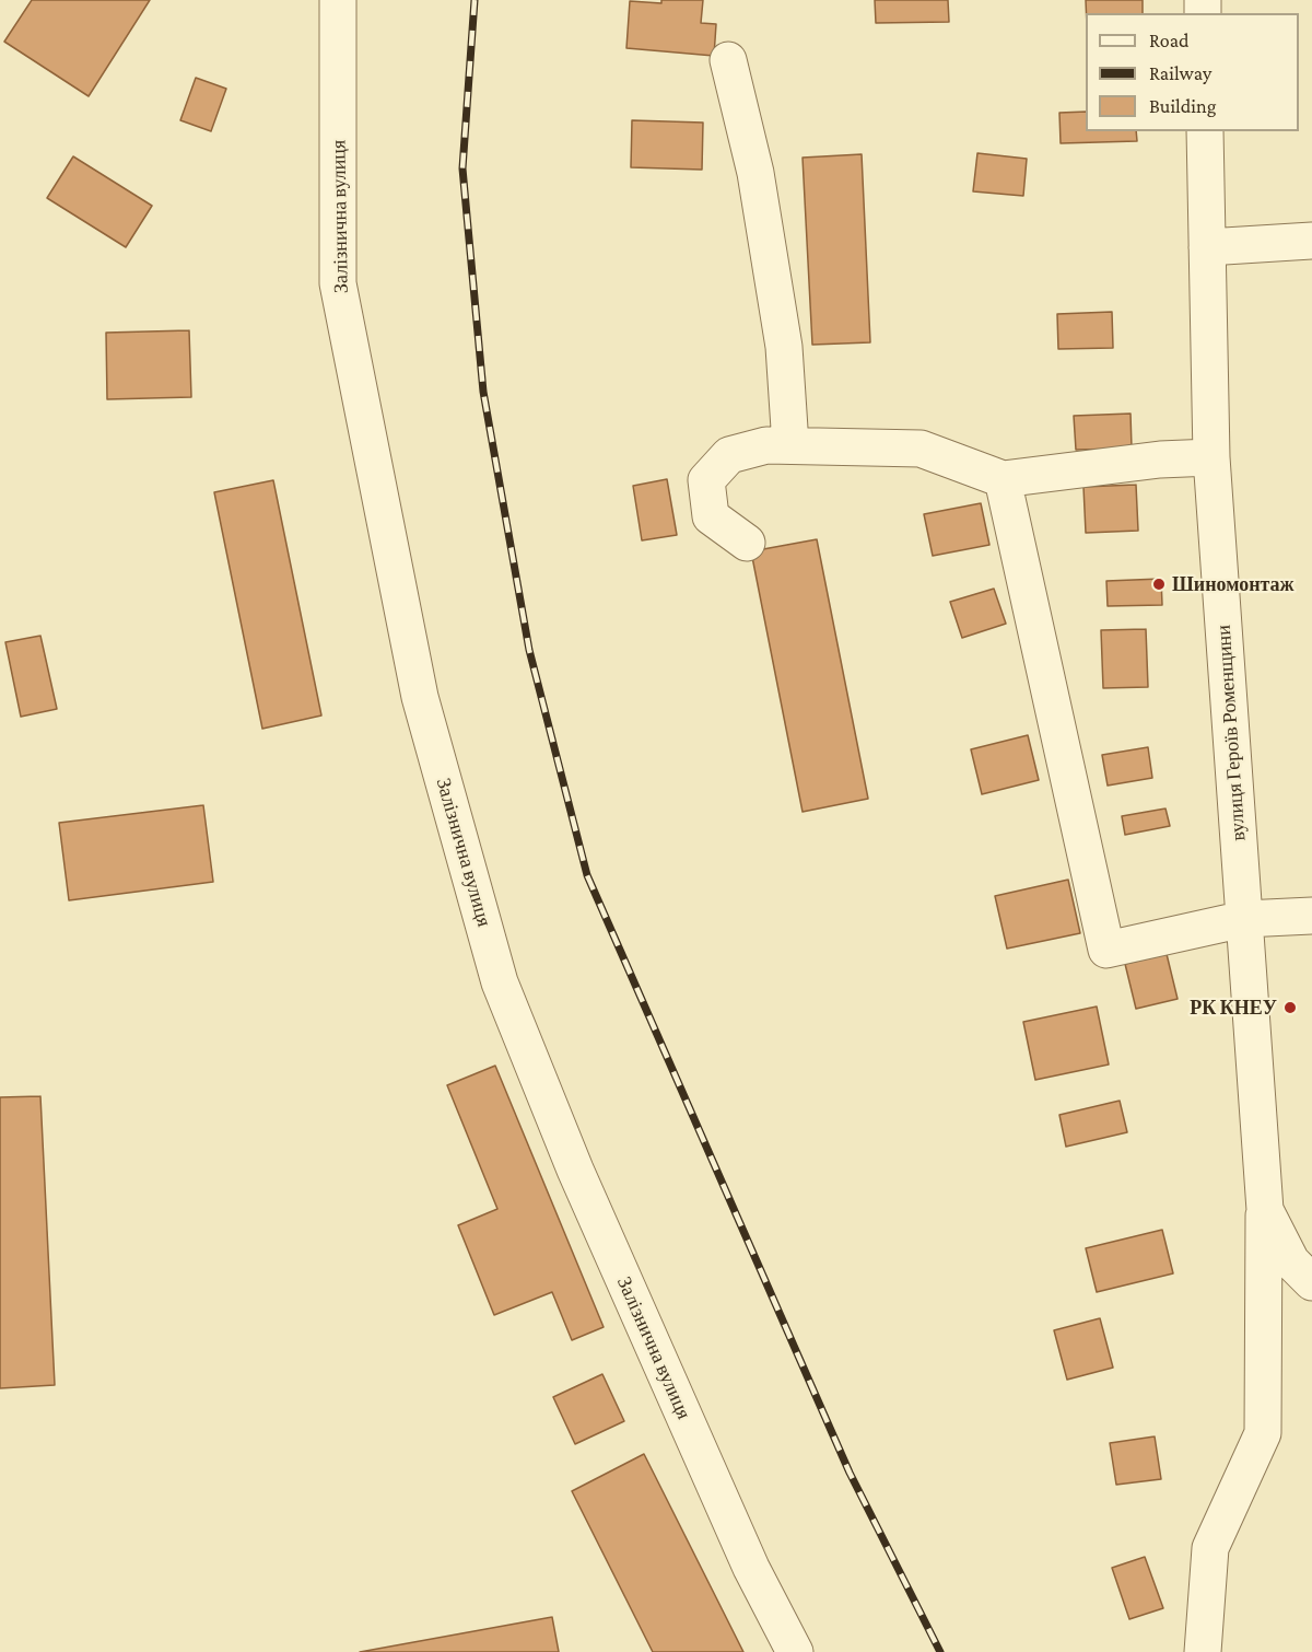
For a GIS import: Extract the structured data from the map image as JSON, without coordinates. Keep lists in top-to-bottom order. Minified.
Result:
{"streets":{"street":["Залізнична вулиця","вулиця Героїв Роменщини"]},"places":["Шиномонтаж","РК КНЕУ"],"legend":["Road","Railway","Building"]}
